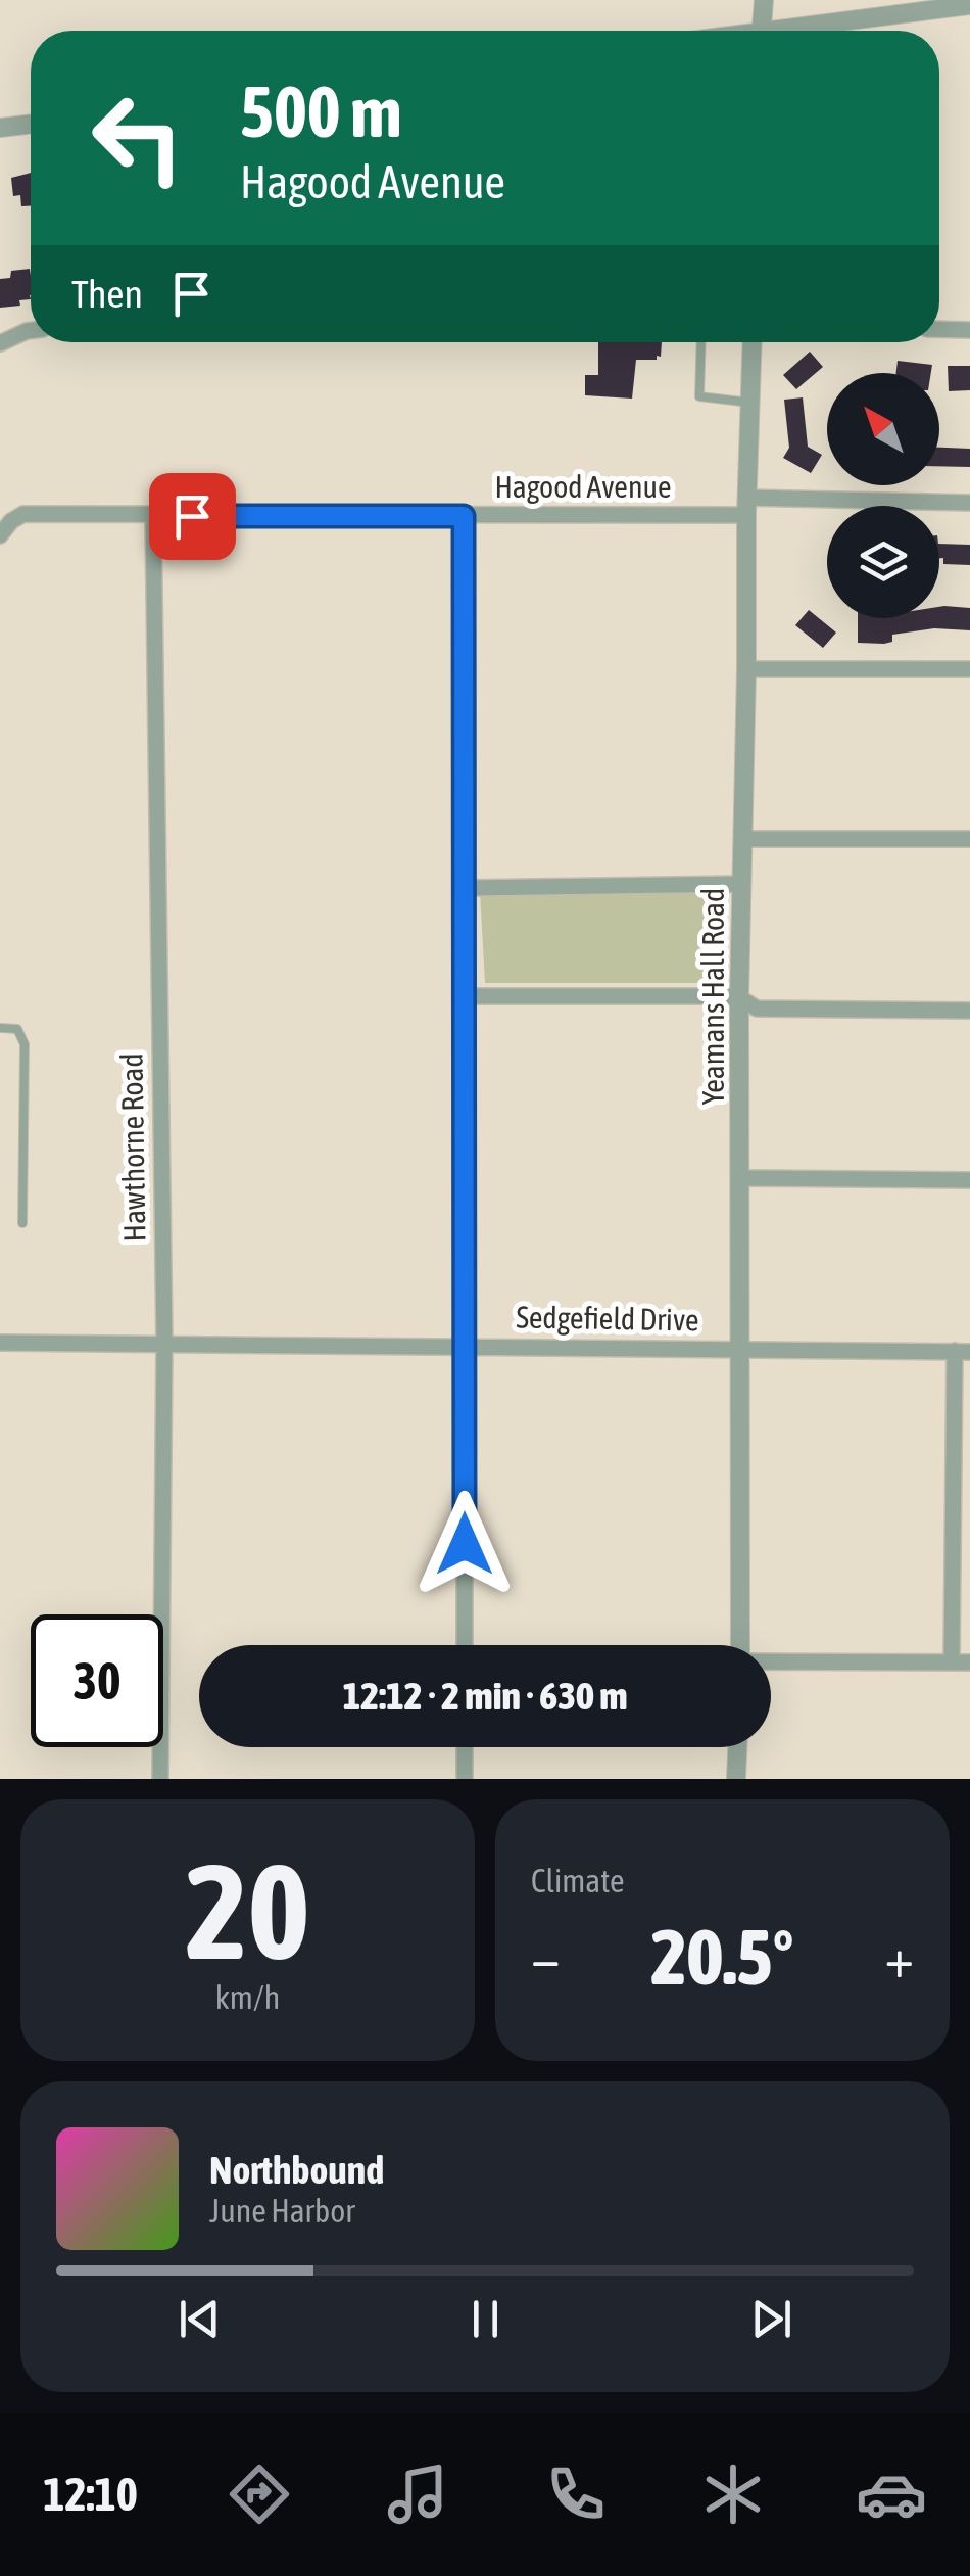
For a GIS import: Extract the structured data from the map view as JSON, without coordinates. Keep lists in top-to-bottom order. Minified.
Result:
{"streets":{"street":["Hagood Avenue","Yeamans Hall Road","Hawthorne Road","Sedgefield Drive"]},"crossings":[["Hagood Avenue","Yeamans Hall Road"],["Hagood Avenue","Hawthorne Road"],["Yeamans Hall Road","Sedgefield Drive"],["Hawthorne Road","Sedgefield Drive"]],"north":"top left","page":{"turn":["500 m","Hagood Avenue"],"then":"Then","limit":"30","trip":"12:12 · 2 min · 630 m","tile":[["20","km/h"],"Climate"],"heat":["−","20.5°","+"],"song":["Northbound","June Harbor"],"tabs":"12:10"}}
